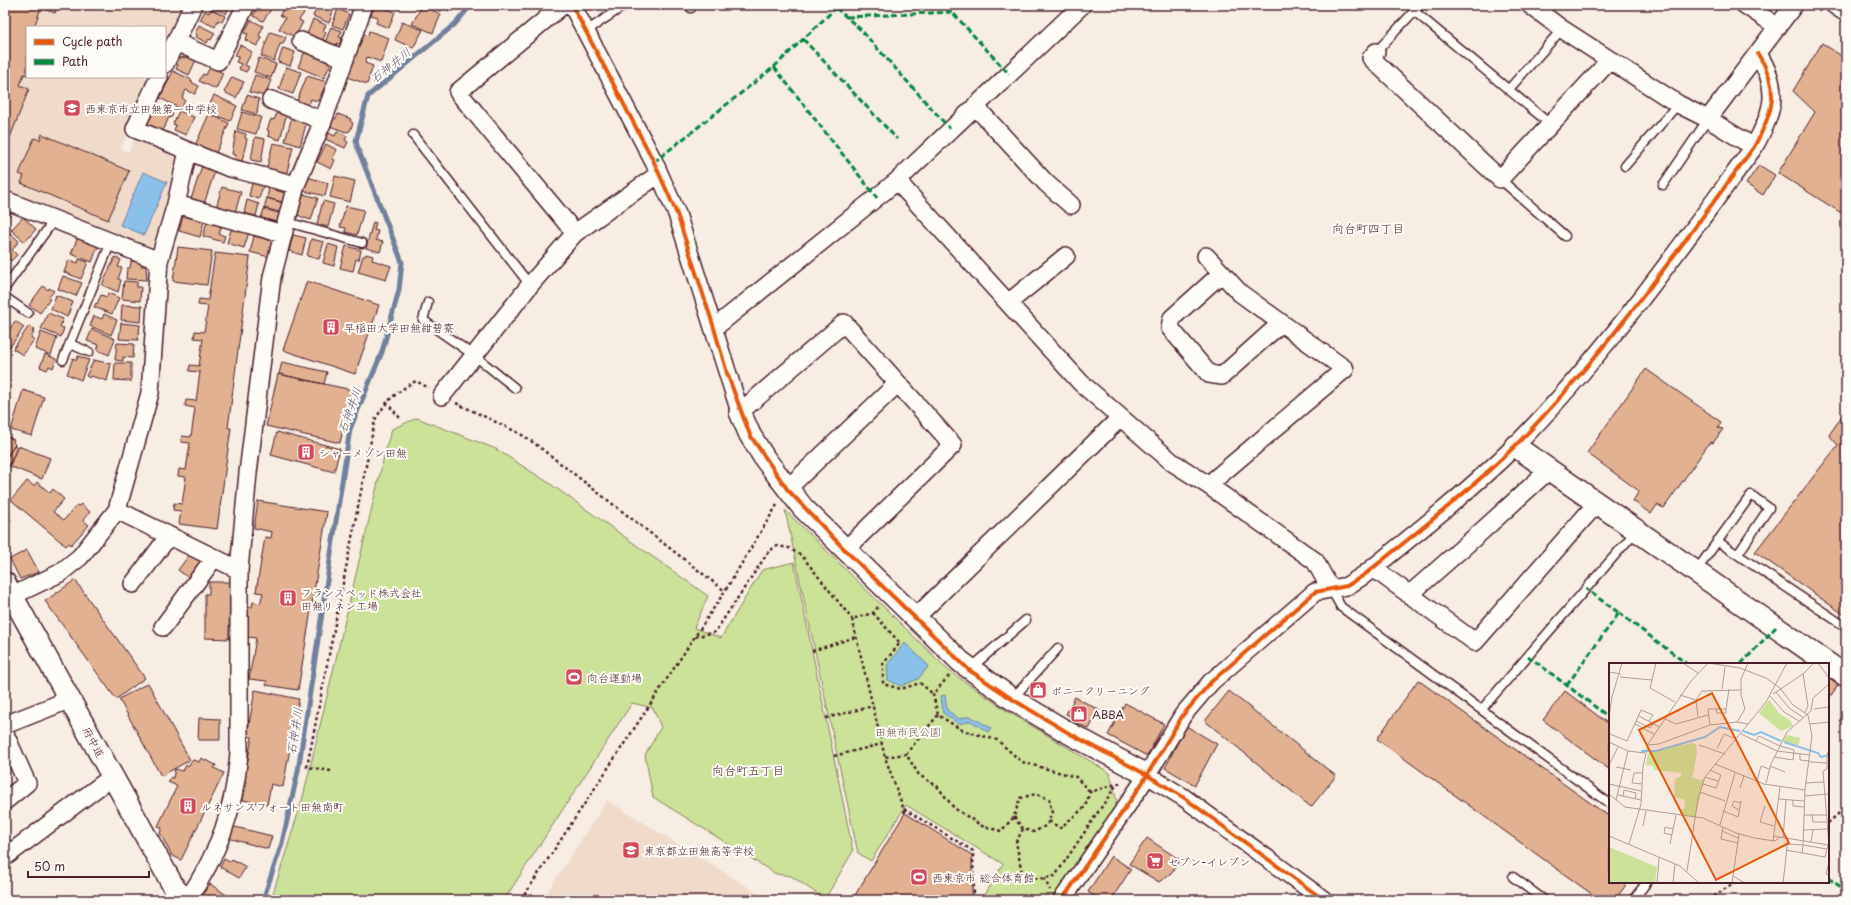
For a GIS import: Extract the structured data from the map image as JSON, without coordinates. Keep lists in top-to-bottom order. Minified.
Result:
{"streets":{"street":["府中道"]},"districts":["向台町四丁目","向台町五丁目"],"water":["石神井川"],"parks":["田無市民公園"],"places":{"school or university":["西東京市立田無第一中学校","東京都立田無高等学校"],"building":["早稲田大学田無紺碧寮","シャーメゾン田無","フランスベッド株式会社 田無リネン工場","ルネサンスフォート田無南町"],"sports":["向台運動場","西東京市 総合体育館"],"shop":["ポニークリーニング","ABBA"],"supermarket":["セブン-イレブン"]},"legend":["Cycle path","Path"],"scale_bar":"50 m"}
